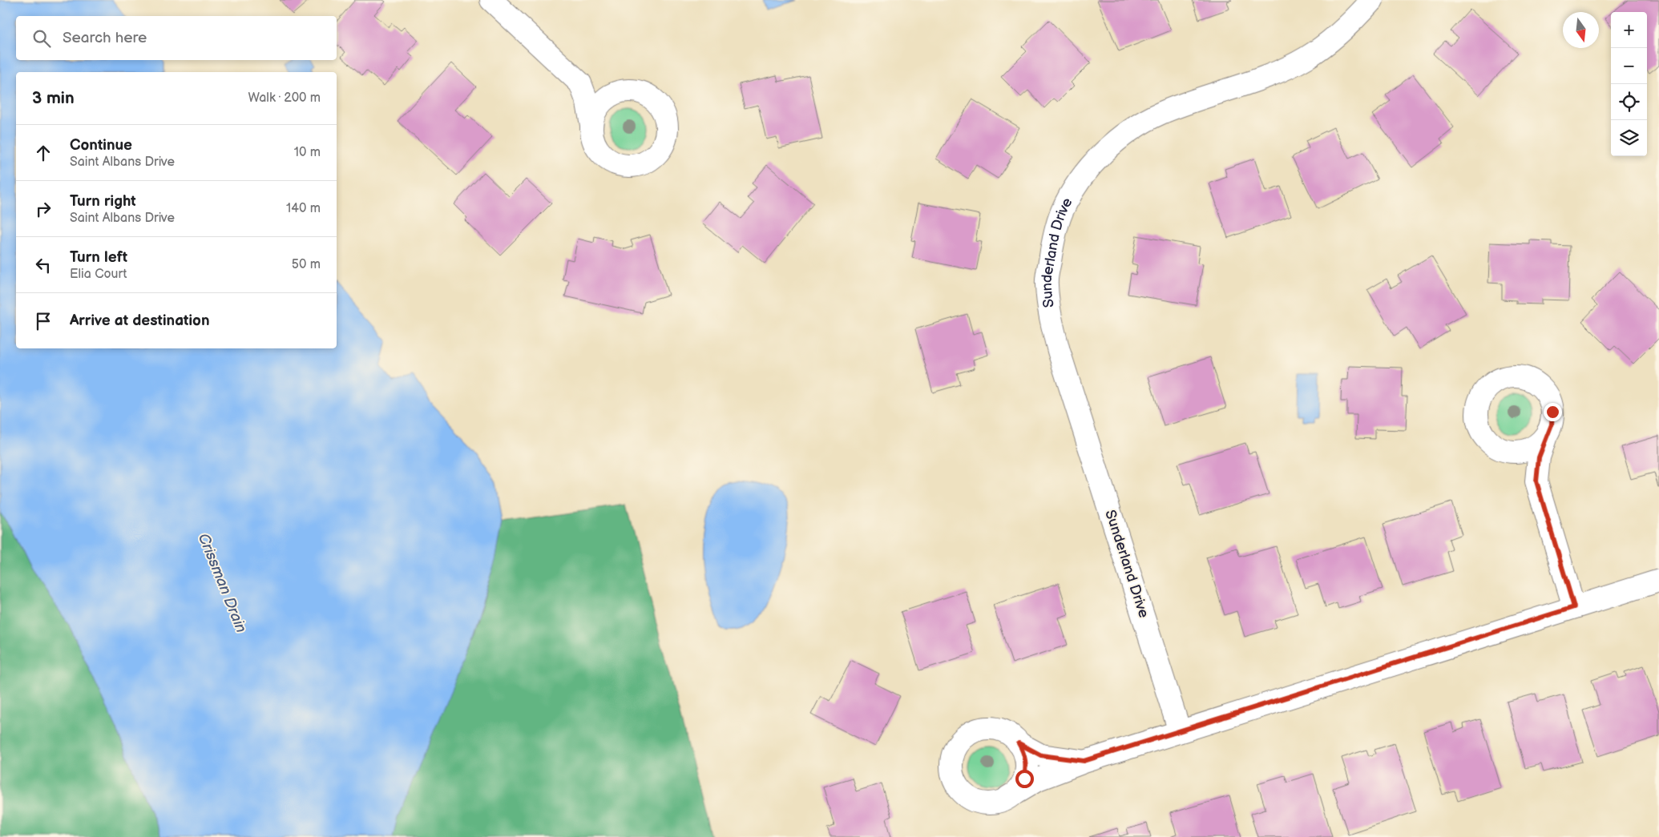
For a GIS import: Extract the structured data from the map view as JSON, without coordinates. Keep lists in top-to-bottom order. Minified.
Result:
{"streets":{"street":["Sunderland Drive"]},"water":["Crissman Drain"],"north":"bottom","page":{"map_buttons":["+","−"],"search":"Search here","heading":["3 min","Walk · 200 m"],"list":[["Continue","Saint Albans Drive","10 m"],["Turn right","Saint Albans Drive","140 m"],["Turn left","Elia Court","50 m"],"Arrive at destination"]}}
